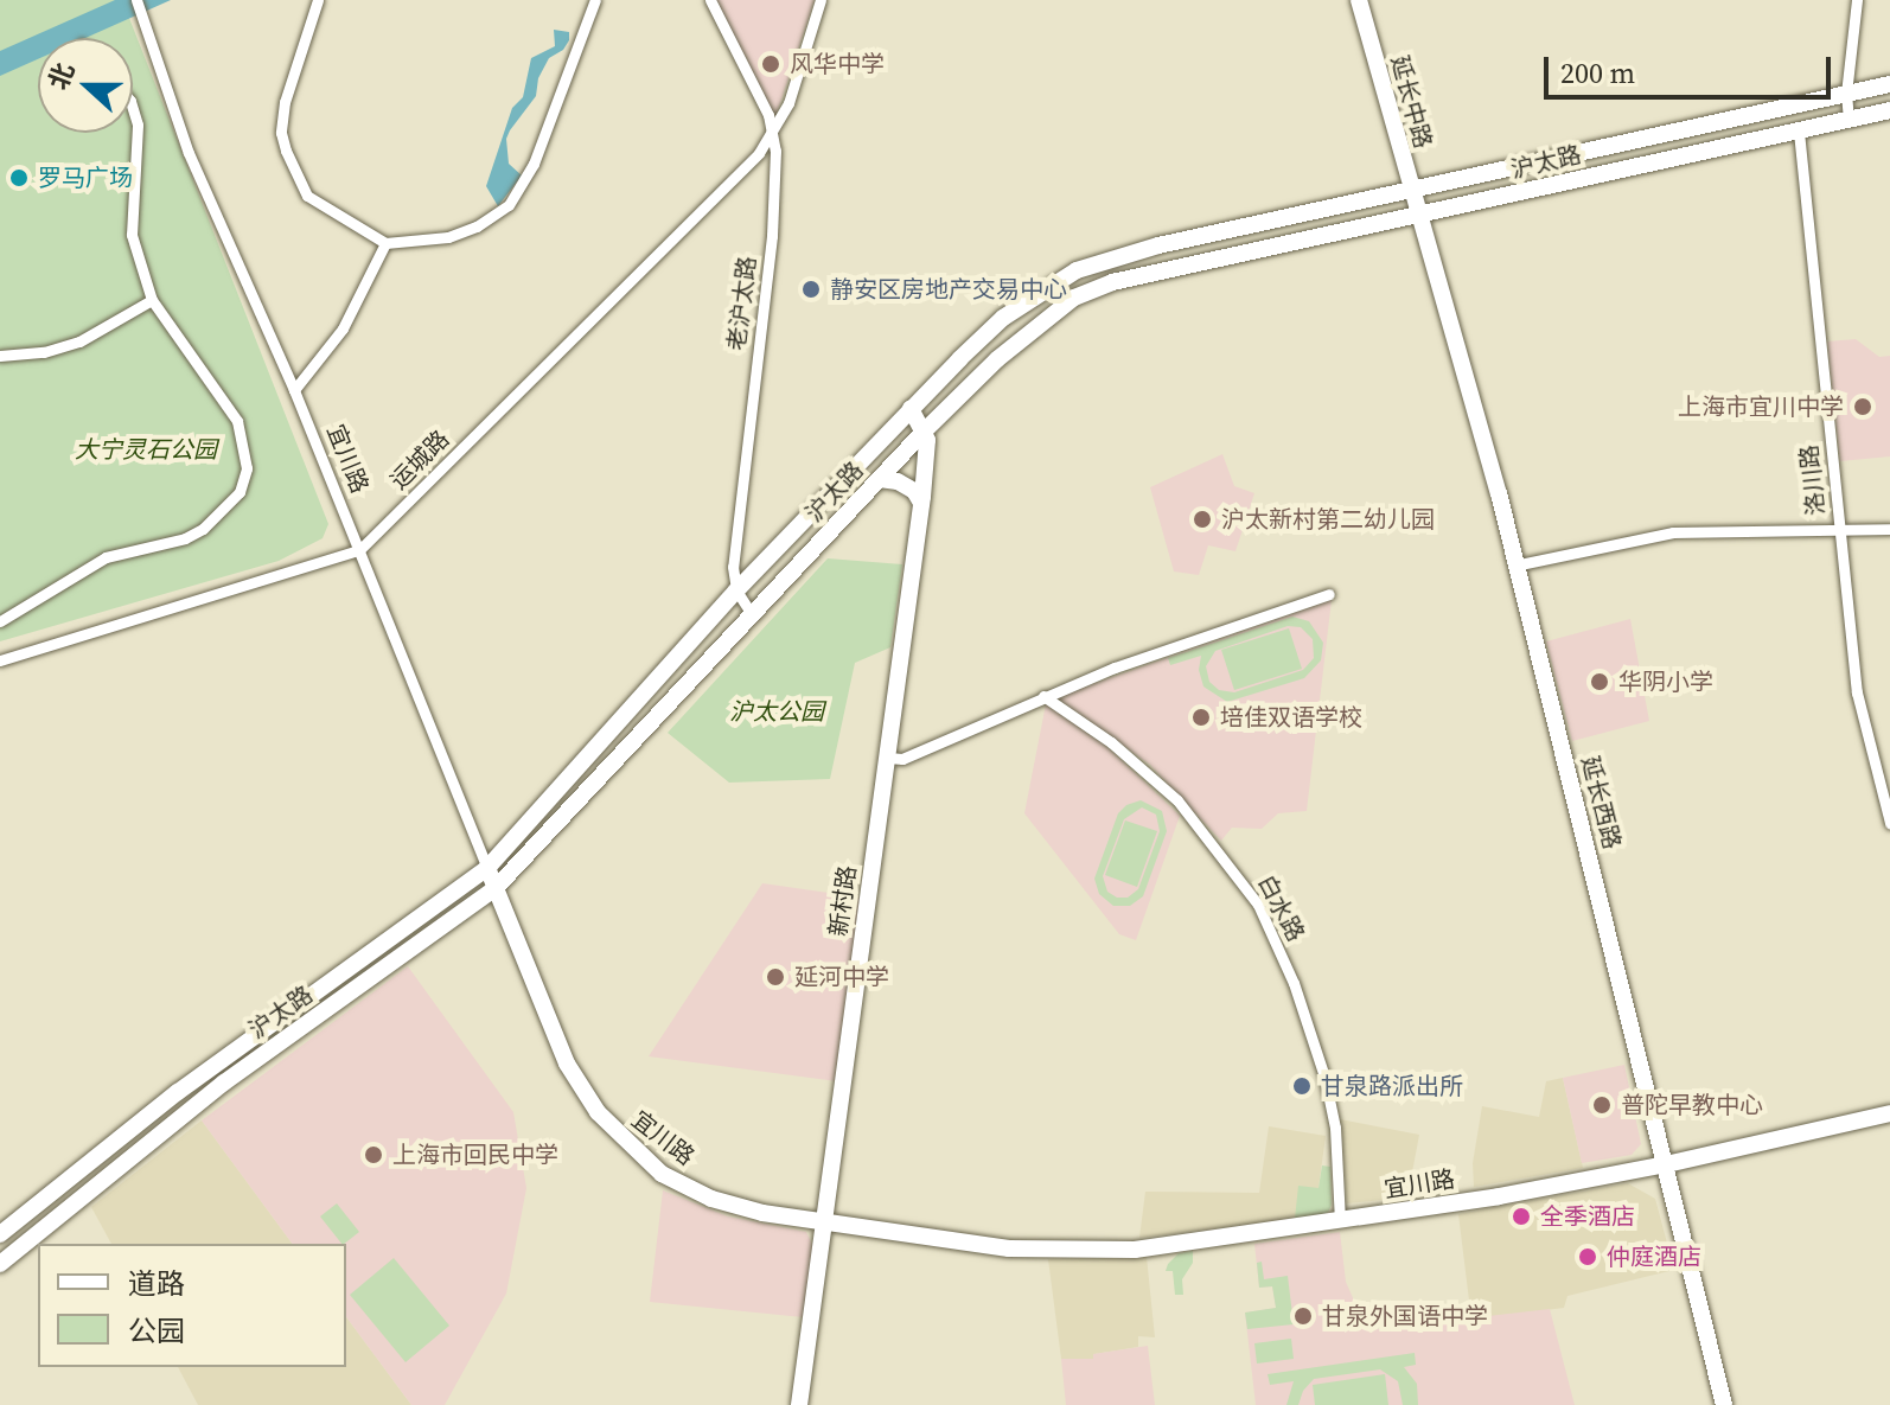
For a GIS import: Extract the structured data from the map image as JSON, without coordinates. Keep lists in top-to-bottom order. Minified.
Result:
{"streets":{"main road":["延长中路","沪太路","宜川路","延长西路","新村路"],"street":["老沪太路","运城路","洛川路","白水路"]},"crossings":[["延长中路","沪太路"],["延长中路","延长西路"],["沪太路","老沪太路"],["沪太路","宜川路"],["沪太路","洛川路"],["沪太路","延长西路"],["沪太路","新村路"],["老沪太路","运城路"],["宜川路","运城路"],["宜川路","延长西路"],["宜川路","新村路"],["宜川路","白水路"]],"parks":["大宁灵石公园","沪太公园"],"places":["风华中学","罗马广场","静安区房地产交易中心","上海市宜川中学","沪太新村第二幼儿园","华阴小学","培佳双语学校","延河中学","甘泉路派出所","普陀早教中心","上海市回民中学","全季酒店","仲庭酒店","甘泉外国语中学"],"legend":["道路","公园"],"scale_bar":"200 m","north":"left"}
